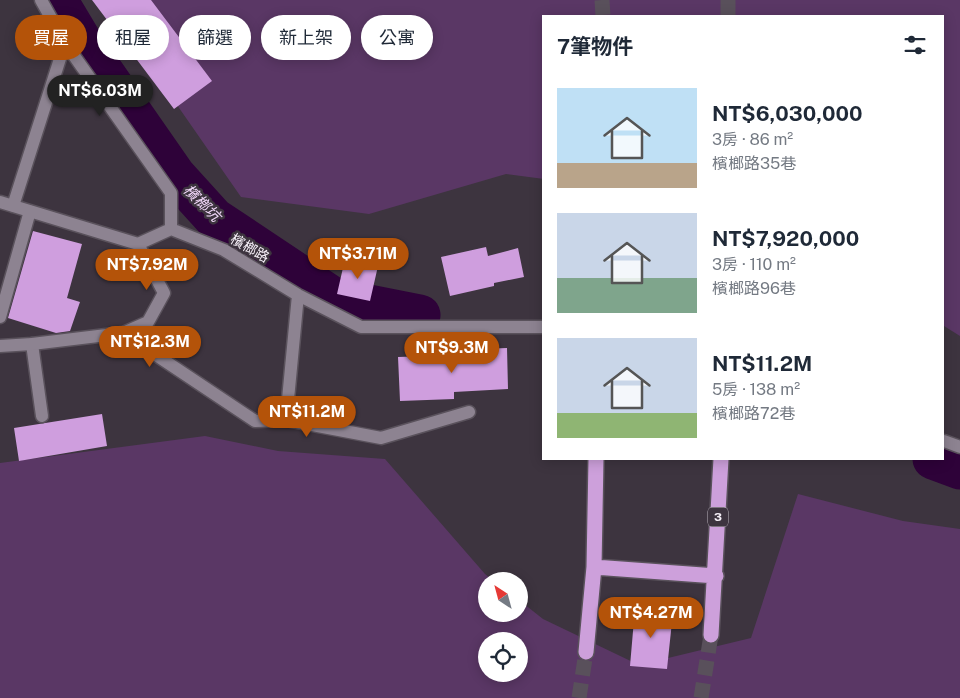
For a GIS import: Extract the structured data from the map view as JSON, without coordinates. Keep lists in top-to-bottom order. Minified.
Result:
{"streets":{"highway":["3"],"street":["檳榔路"]},"water":["檳榔坑"],"north":"top left","page":{"chip":["買屋","租屋","篩選","新上架","公寓"],"heading":"7筆物件","price":["NT$6.03M","NT$3.71M","NT$7.92M","NT$12.3M","NT$9.3M","NT$11.2M","NT$4.27M"],"list":[{"name":"NT$6,030,000","note":"3房 · 86 m² · 檳榔路35巷"},{"name":"NT$7,920,000","note":"3房 · 110 m² · 檳榔路96巷"},{"name":"NT$11.2M","note":"5房 · 138 m² · 檳榔路72巷"}]}}
